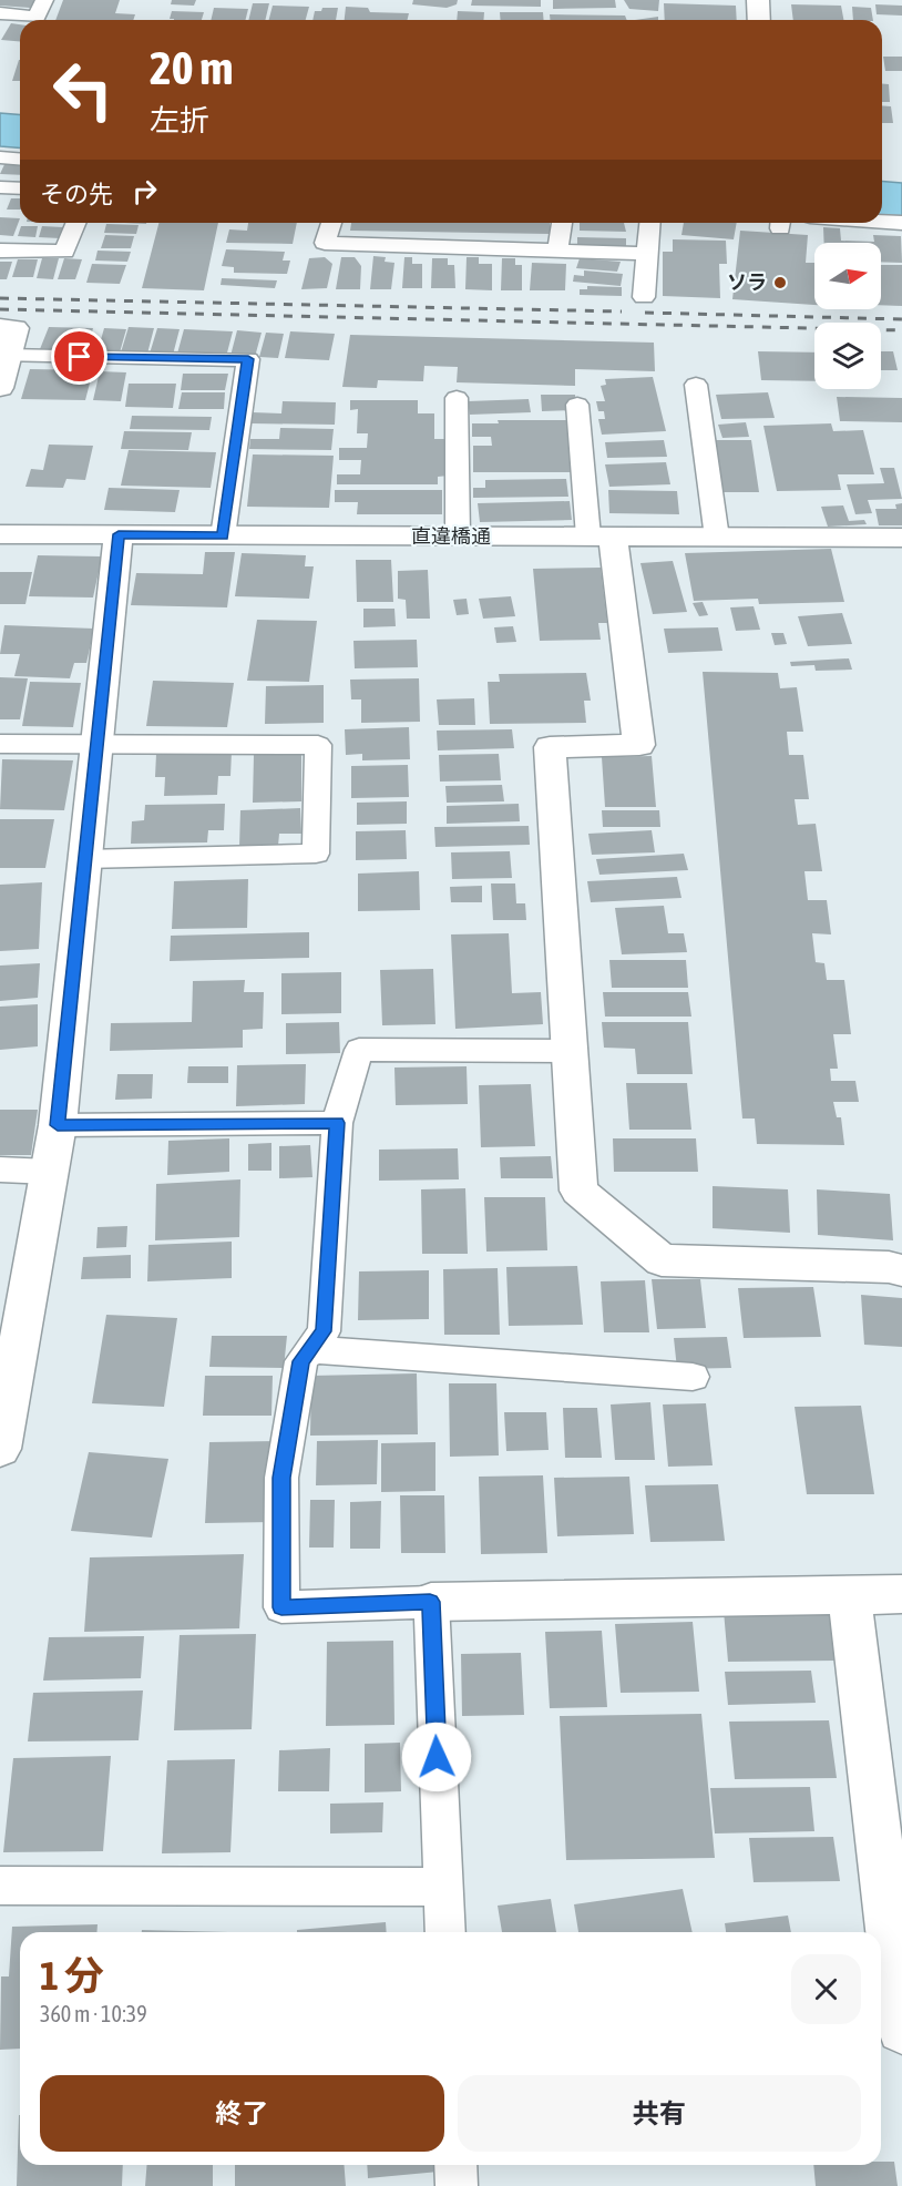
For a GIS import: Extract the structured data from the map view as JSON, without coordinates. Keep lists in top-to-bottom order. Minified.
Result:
{"streets":{"street":["直違橋通"]},"places":["ソラ"],"north":"right","page":{"turn":["20 m","左折"],"then":"その先","heading":["1 分","360 m · 10:39"],"buttons":["終了","共有"]}}
